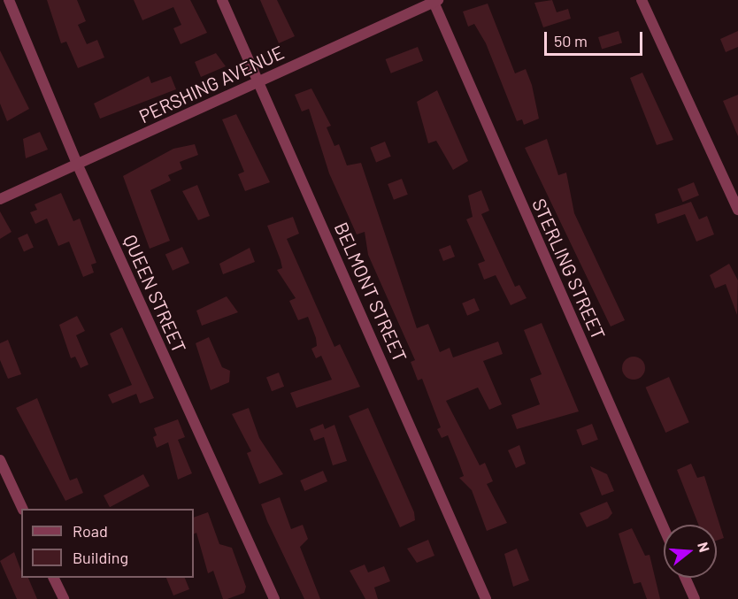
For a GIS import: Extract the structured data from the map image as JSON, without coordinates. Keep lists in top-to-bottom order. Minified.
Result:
{"streets":{"street":["PERSHING AVENUE","STERLING STREET","BELMONT STREET","QUEEN STREET"]},"crossings":[["PERSHING AVENUE","STERLING STREET"],["PERSHING AVENUE","BELMONT STREET"],["PERSHING AVENUE","QUEEN STREET"]],"legend":["Road","Building"],"scale_bar":"50 m","north":"right"}
